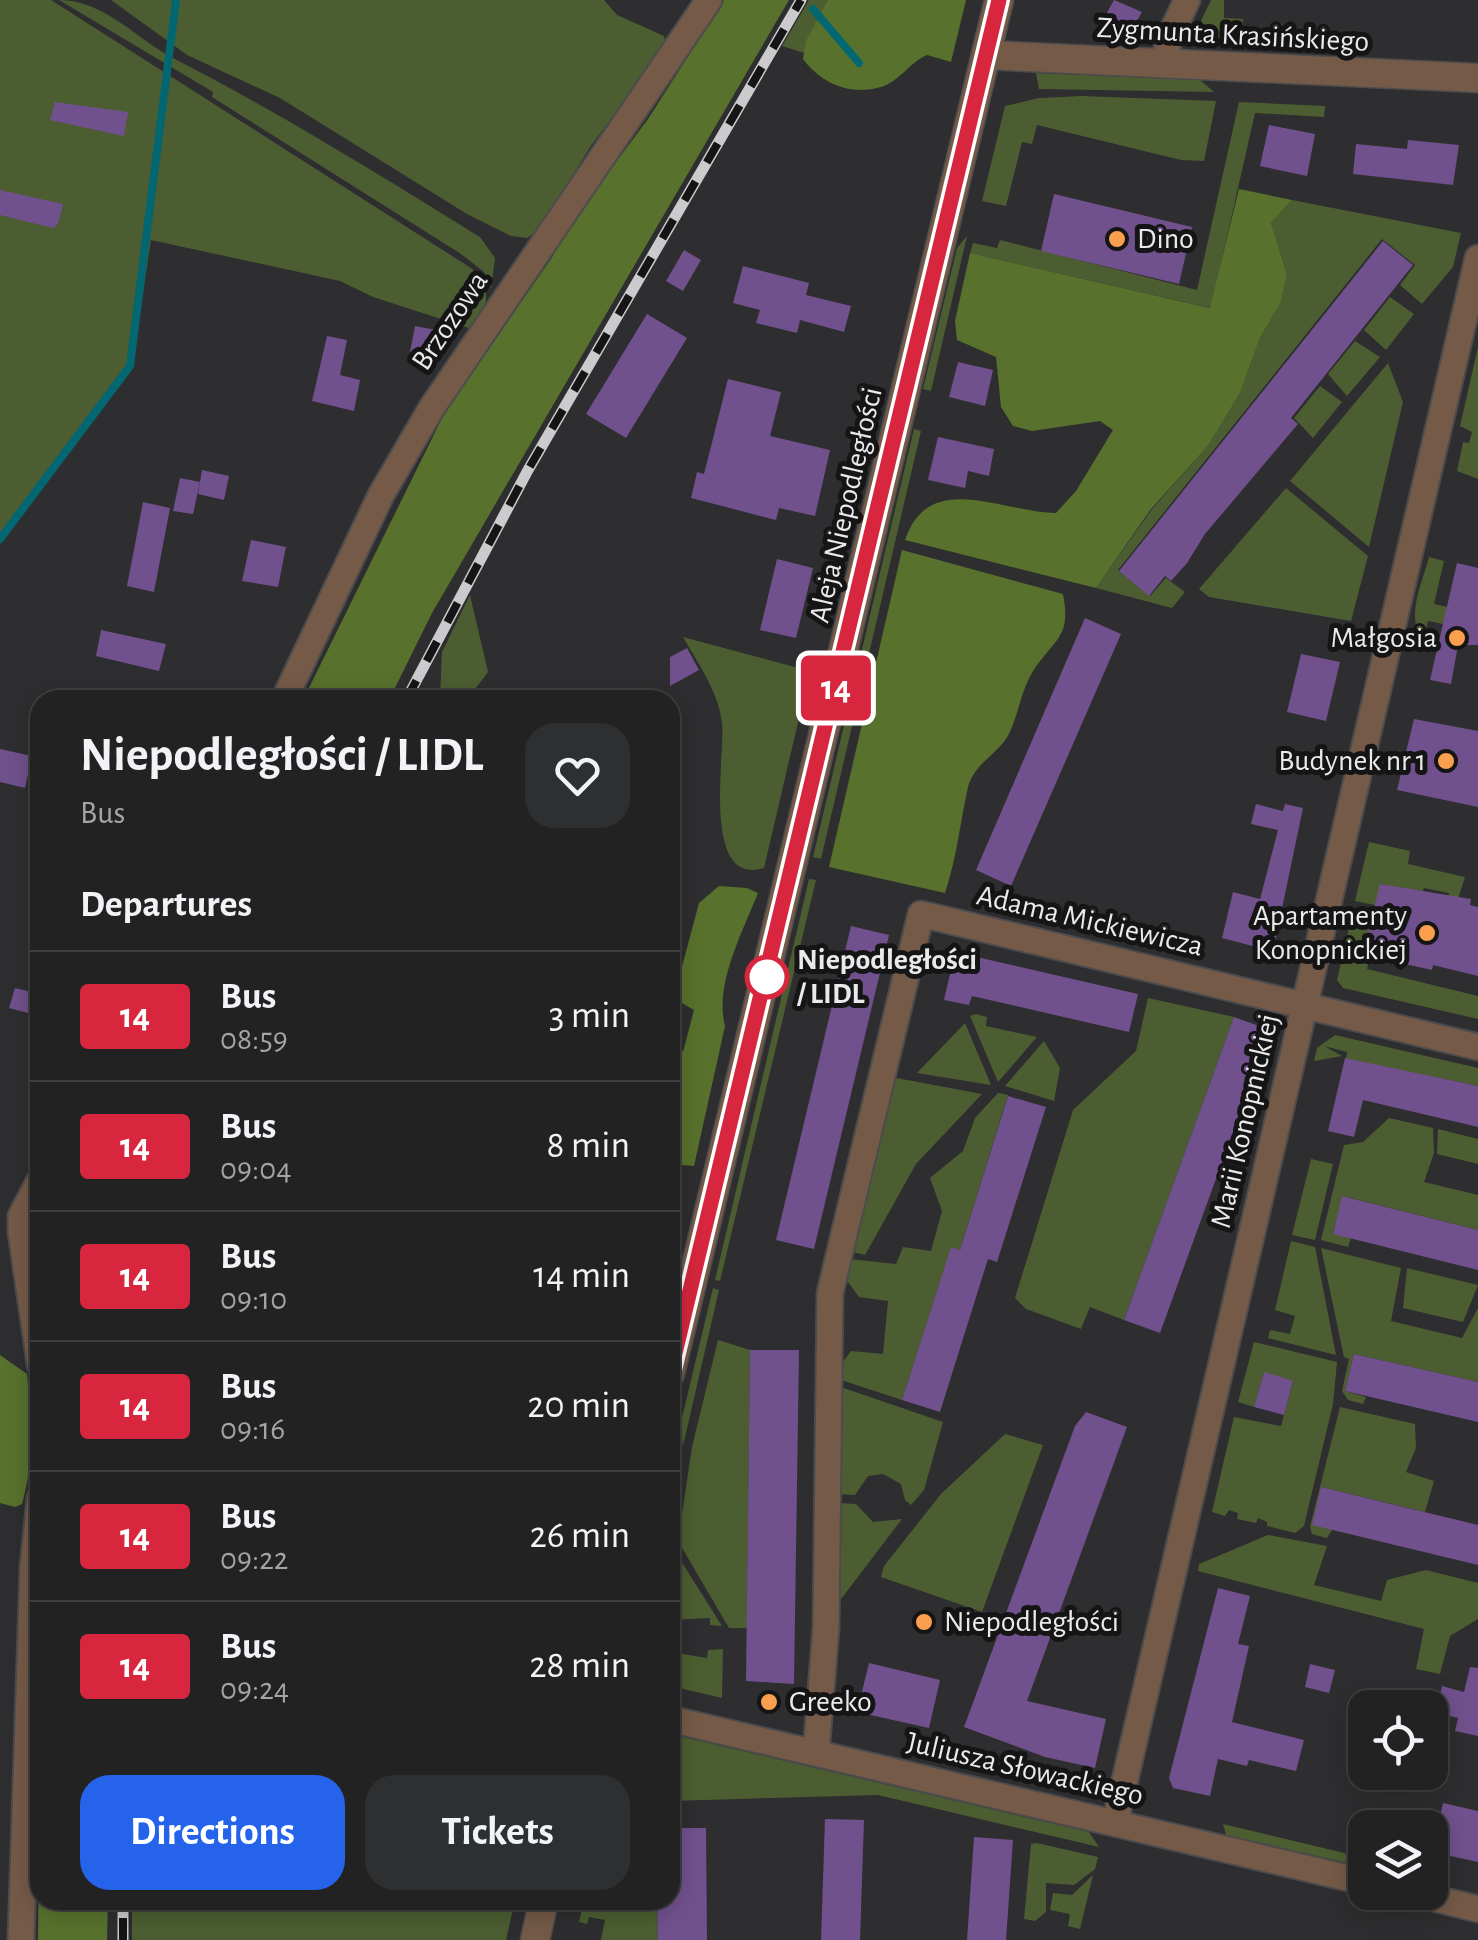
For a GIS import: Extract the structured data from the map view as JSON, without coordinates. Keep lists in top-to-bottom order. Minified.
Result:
{"streets":{"street":["Zygmunta Krasińskiego","Brzozowa","Aleja Niepodległości","Adama Mickiewicza","Marii Konopnickiej","Juliusza Słowackiego"]},"crossings":[["Zygmunta Krasińskiego","Aleja Niepodległości"],["Adama Mickiewicza","Marii Konopnickiej"],["Adama Mickiewicza","Juliusza Słowackiego"],["Marii Konopnickiej","Juliusza Słowackiego"]],"places":["Dino","Małgosia","Budynek nr 1","Apartamenty Konopnickiej","Niepodległości / LIDL","Niepodległości","Greeko"],"lines":["bus line 14"],"page":{"on_map":"14","heading":[["Niepodległości / LIDL","Bus"],"Departures"],"list":[{"mark":"14","name":"Bus","note":"08:59","value":"3 min"},{"mark":"14","name":"Bus","note":"09:04","value":"8 min"},{"mark":"14","name":"Bus","note":"09:10","value":"14 min"},{"mark":"14","name":"Bus","note":"09:16","value":"20 min"},{"mark":"14","name":"Bus","note":"09:22","value":"26 min"},{"mark":"14","name":"Bus","note":"09:24","value":"28 min"}],"buttons":["Directions","Tickets"]}}
